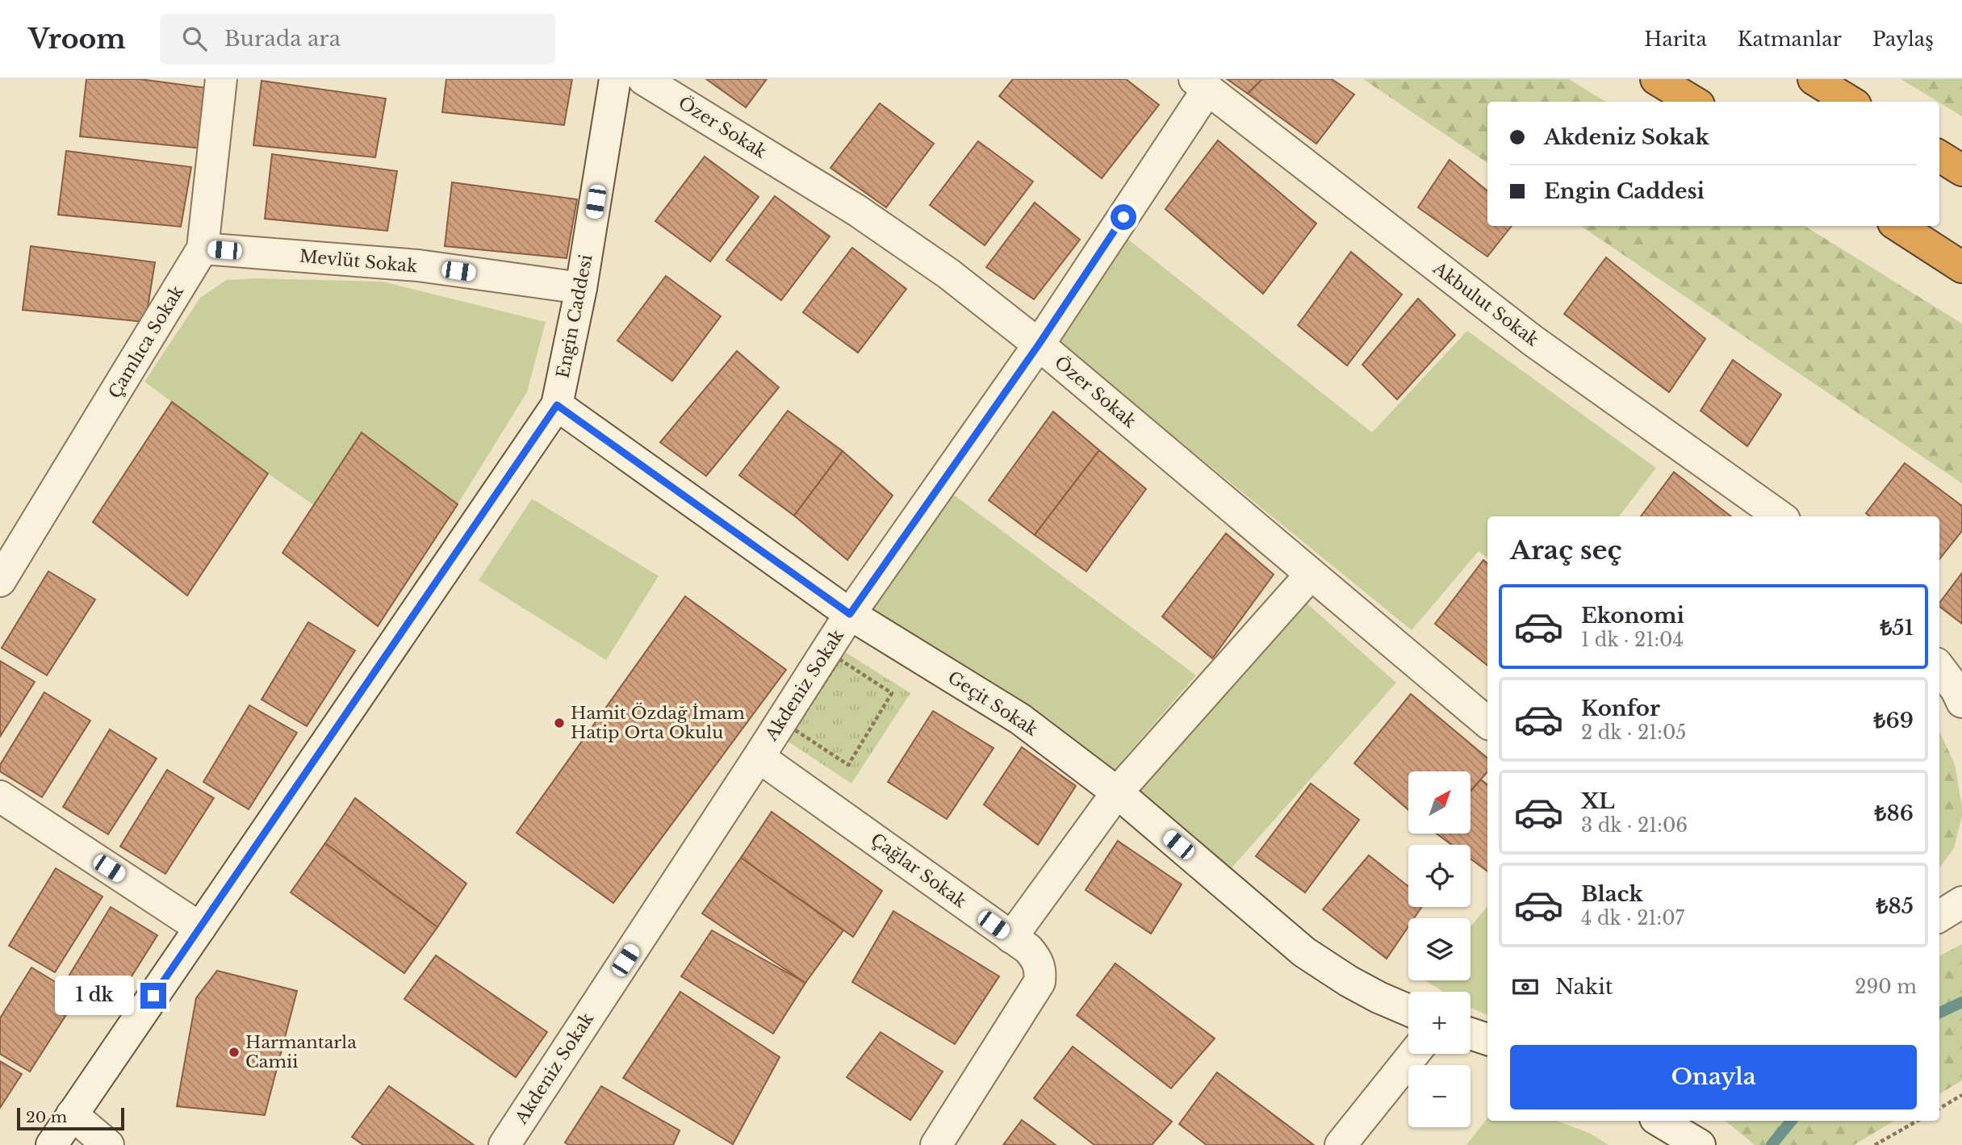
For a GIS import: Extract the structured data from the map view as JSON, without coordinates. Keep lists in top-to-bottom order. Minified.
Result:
{"streets":{"street":["Özer Sokak","Mevlüt Sokak","Akbulut Sokak","Engin Caddesi","Çamlıca Sokak","Akdeniz Sokak","Geçit Sokak","Çağlar Sokak"]},"crossings":[["Özer Sokak","Akdeniz Sokak"],["Mevlüt Sokak","Engin Caddesi"],["Mevlüt Sokak","Çamlıca Sokak"],["Akbulut Sokak","Akdeniz Sokak"],["Engin Caddesi","Geçit Sokak"],["Akdeniz Sokak","Geçit Sokak"],["Akdeniz Sokak","Çağlar Sokak"]],"places":["Hamit Özdağ İmam Hatip Orta Okulu","Harmantarla Camii"],"scale_bar":"20 m","north":"top right","page":{"header":"Vroom","search":"Burada ara","nav":["Harita","Katmanlar","Paylaş"],"banner":["Akdeniz Sokak","Engin Caddesi"],"heading":"Araç seç","list":[{"name":"Ekonomi","note":"1 dk · 21:04","value":"₺51"},{"name":"Konfor","note":"2 dk · 21:05","value":"₺69"},{"name":"XL","note":"3 dk · 21:06","value":"₺86"},{"name":"Black","note":"4 dk · 21:07","value":"₺85"}],"map_buttons":["+","−"],"pay":["Nakit","290 m"],"bubble":"1 dk","buttons":"Onayla","scale":"20 m"}}
